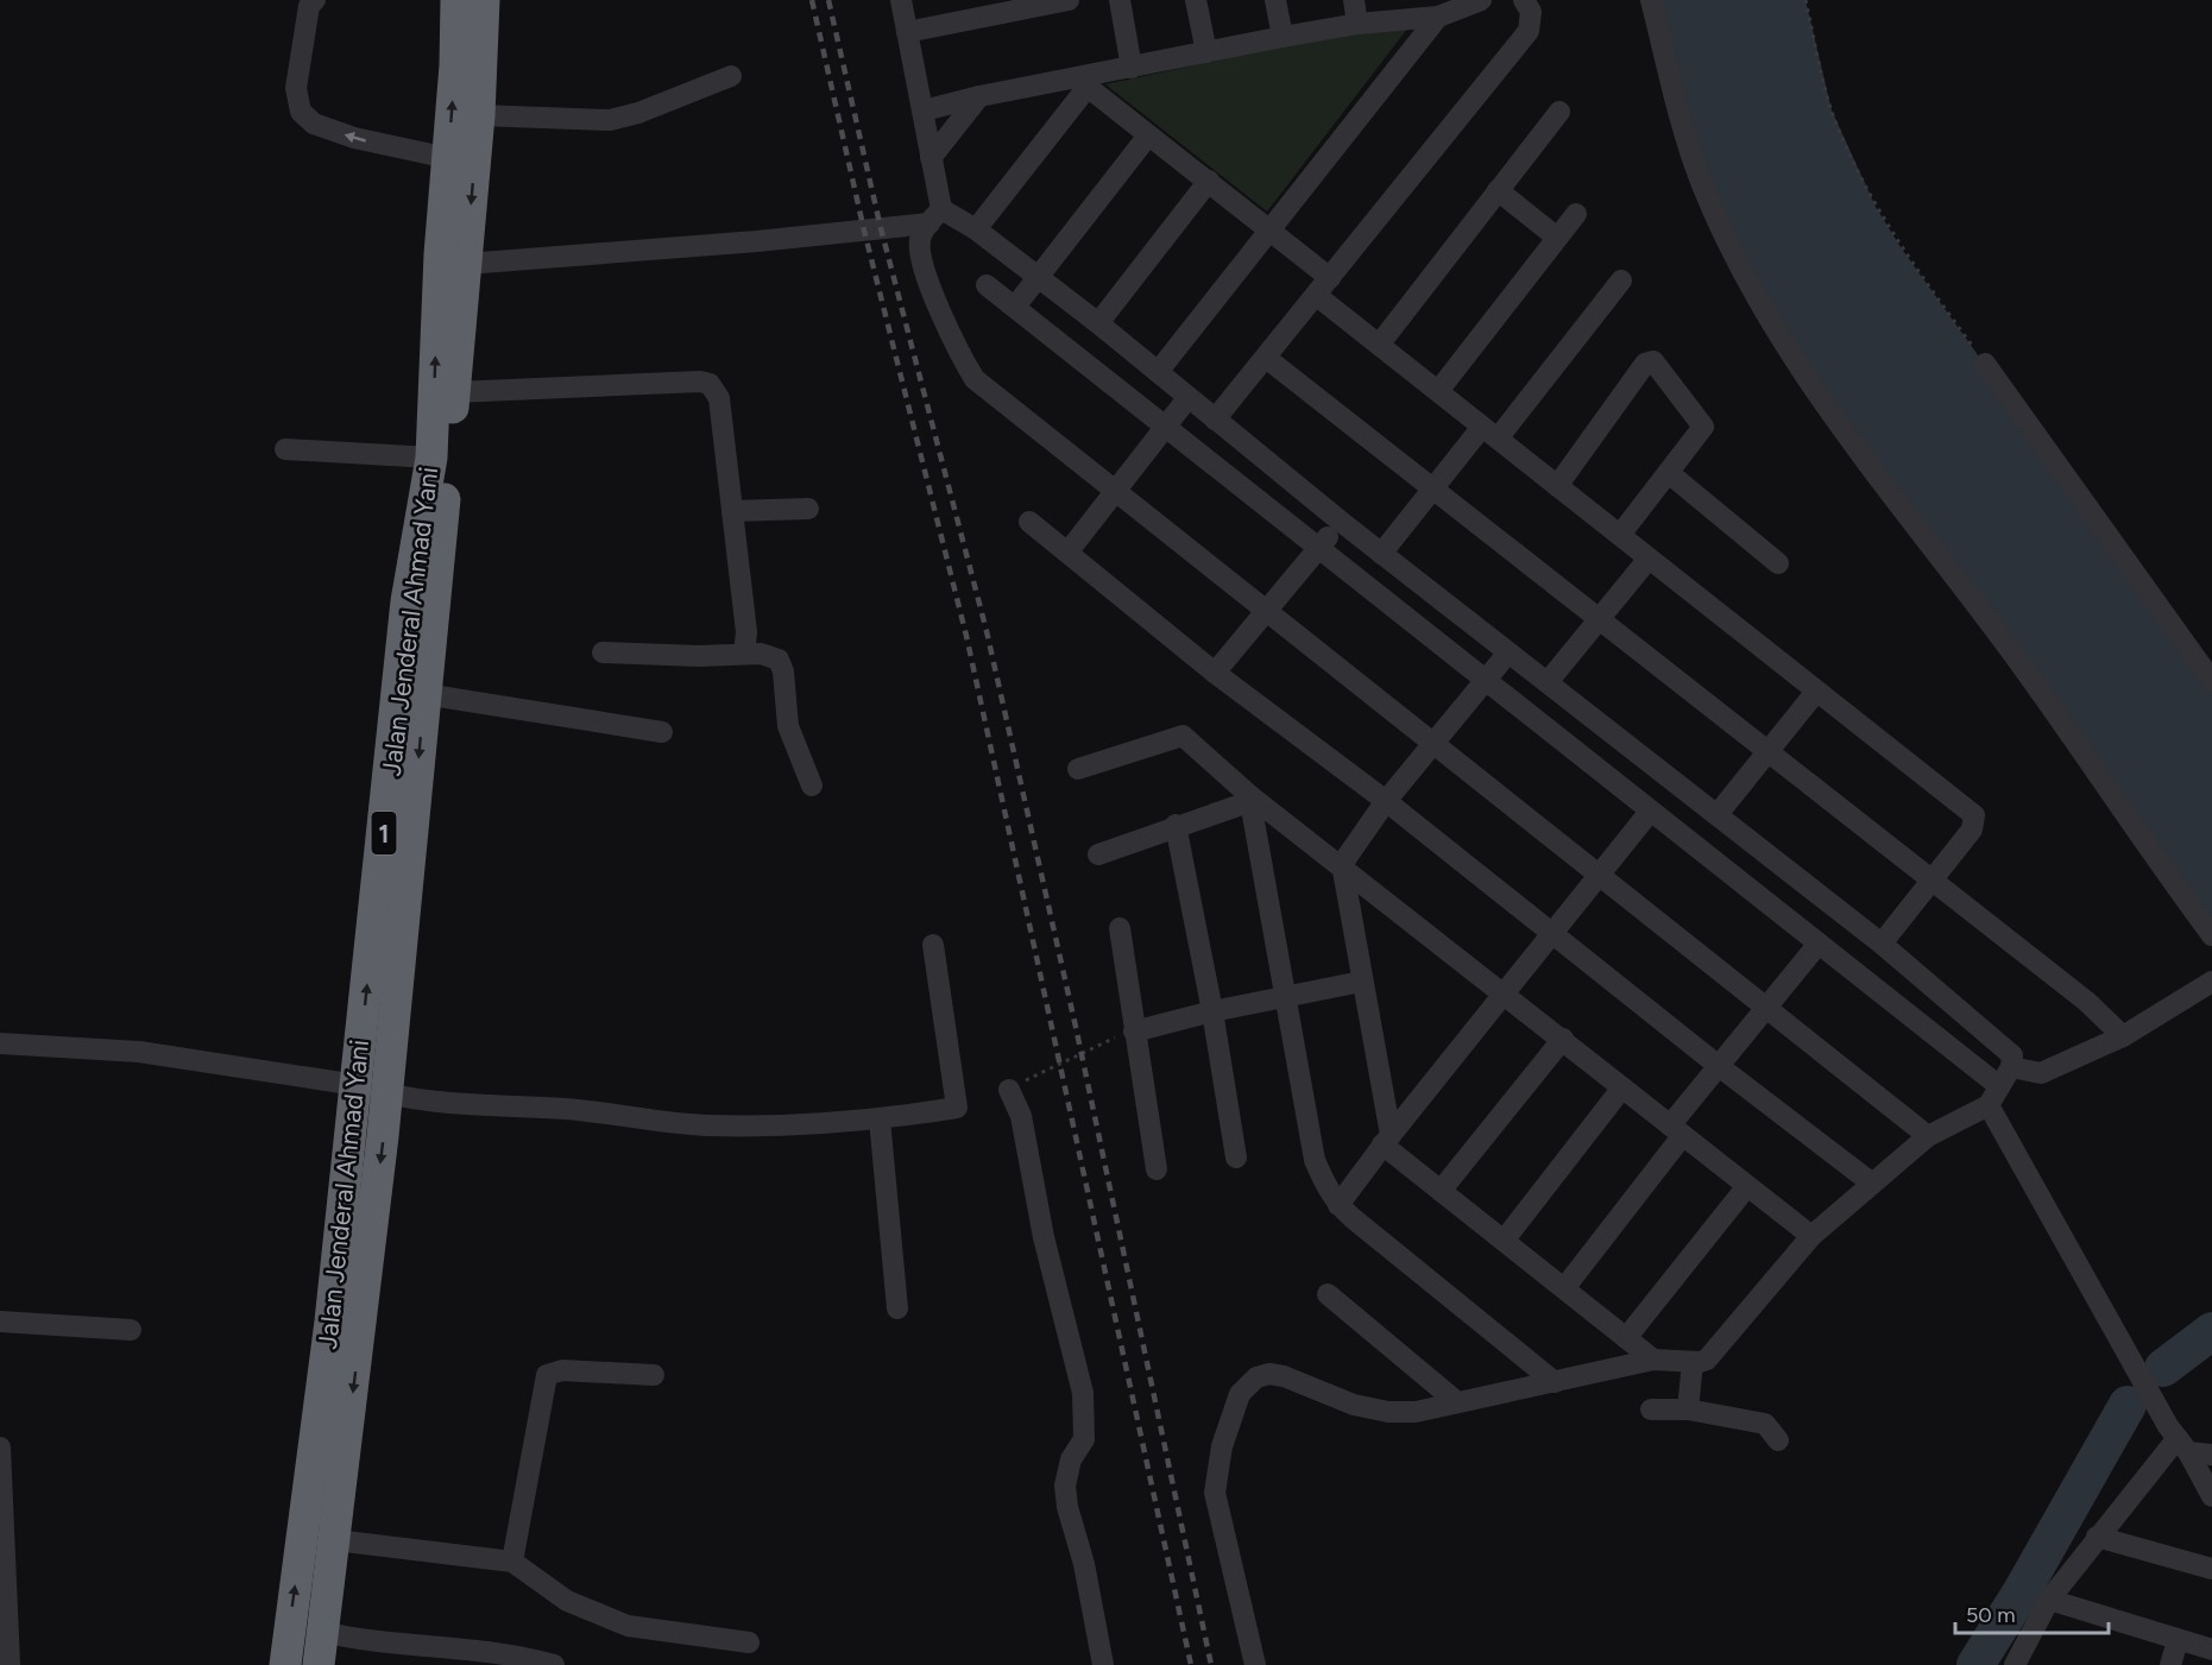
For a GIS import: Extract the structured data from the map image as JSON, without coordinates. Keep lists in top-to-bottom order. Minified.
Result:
{"streets":{"highway":["Jalan Jenderal Ahmad Yani","1"]},"scale_bar":"50 m"}
